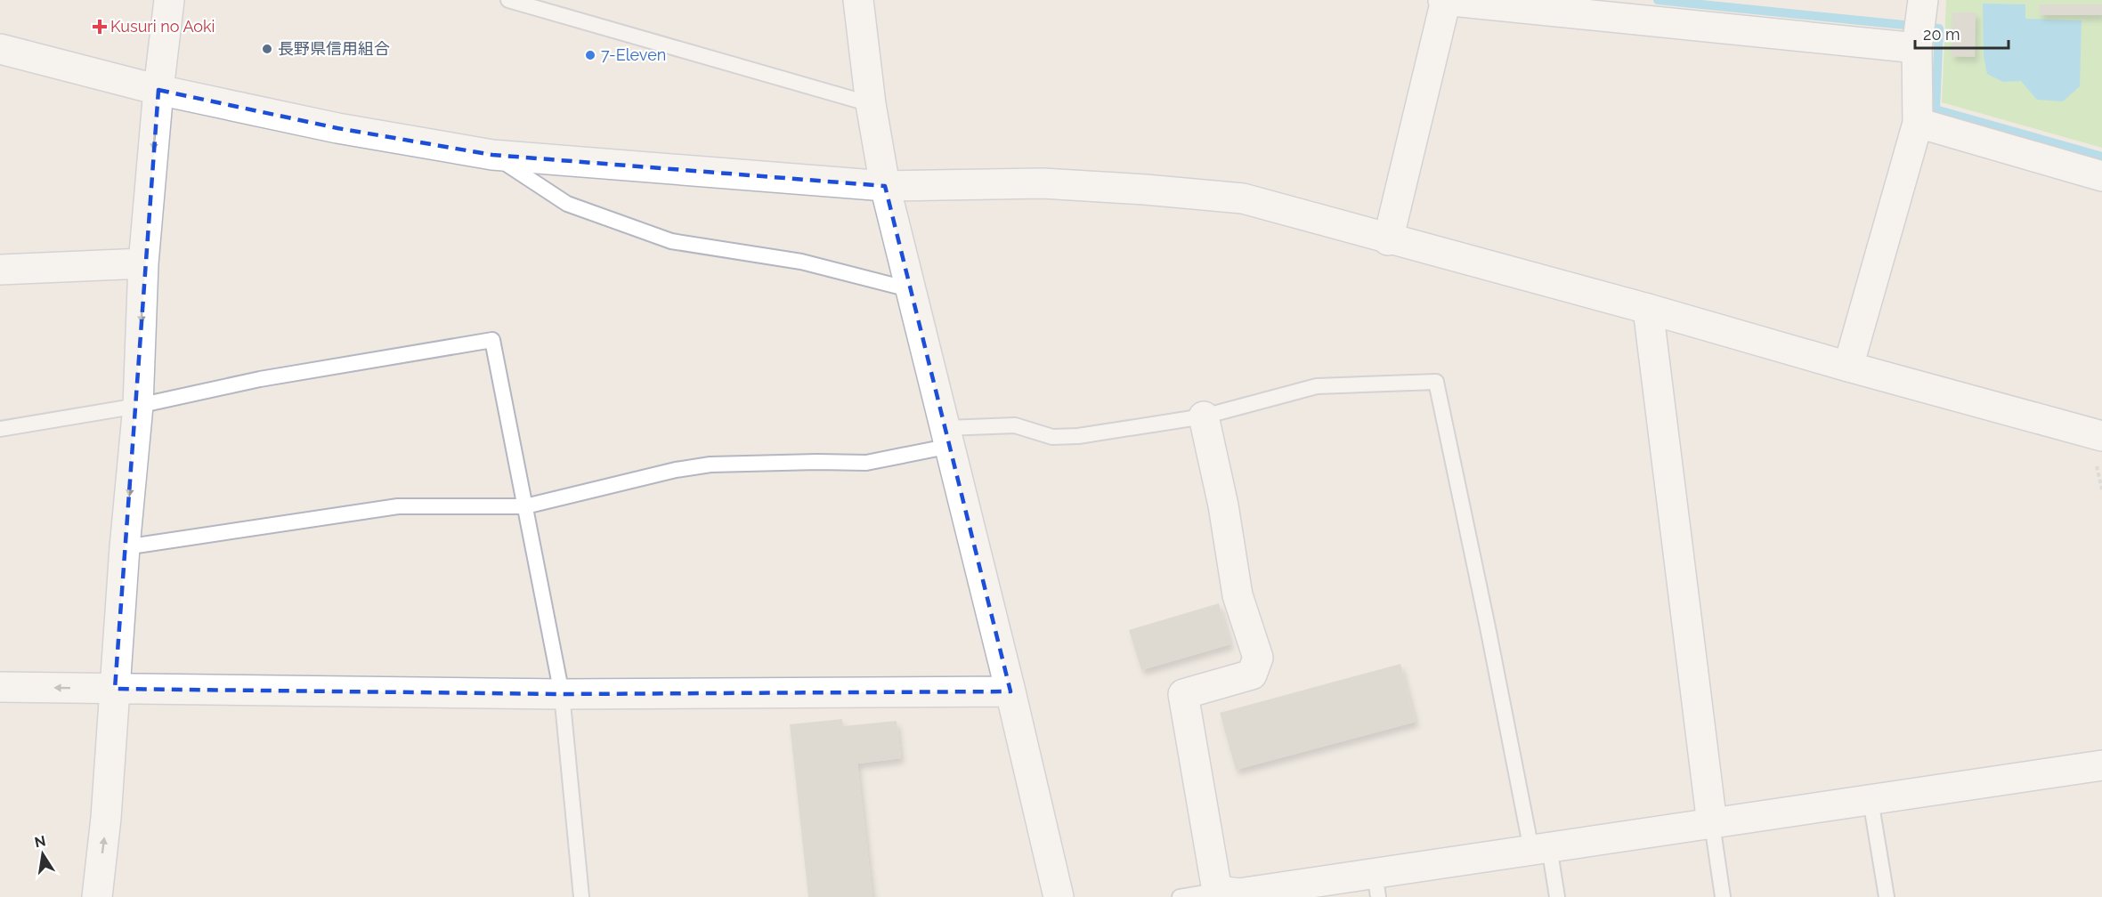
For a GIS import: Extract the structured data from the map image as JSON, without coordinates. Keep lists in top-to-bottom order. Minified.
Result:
{"places":{"health":["Kusuri no Aoki"],"other":["長野県信用組合","7-Eleven"]},"scale_bar":"20 m","north":"top"}
